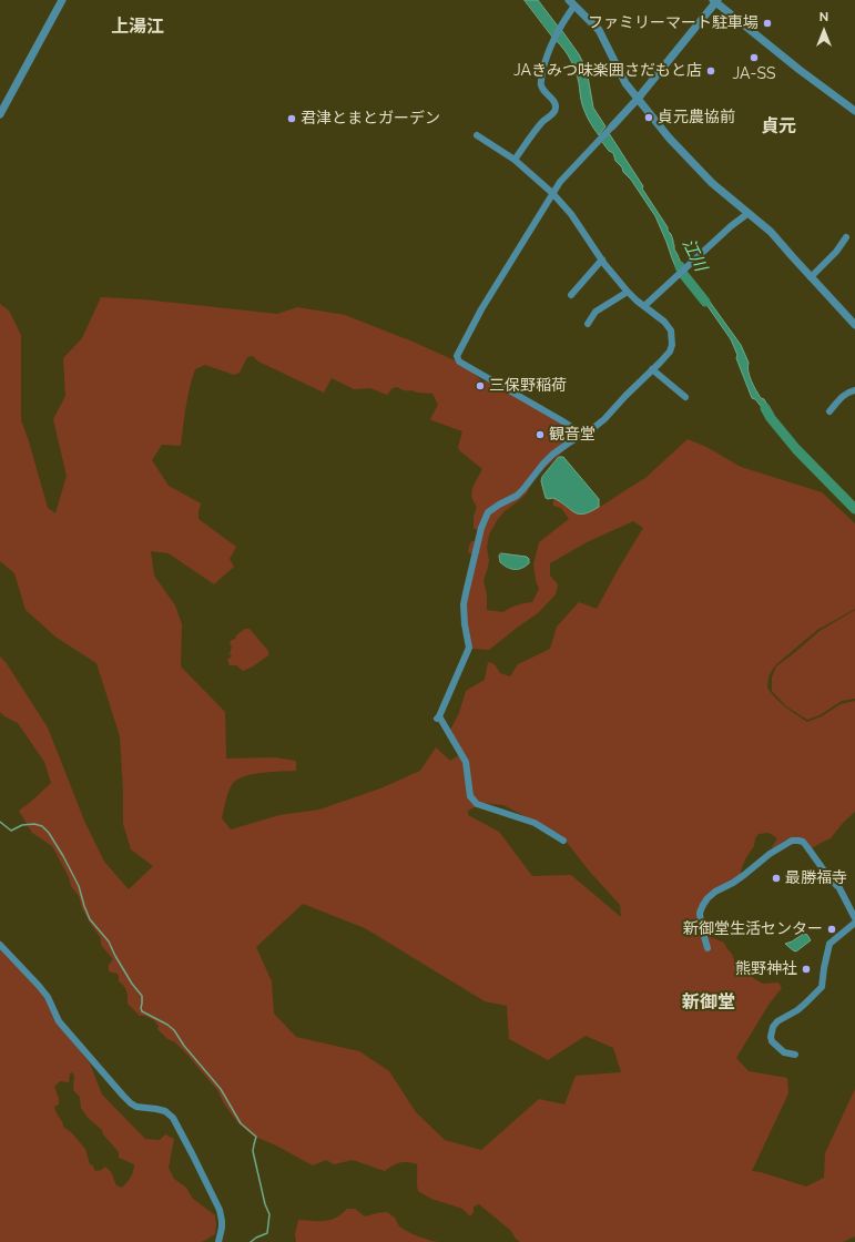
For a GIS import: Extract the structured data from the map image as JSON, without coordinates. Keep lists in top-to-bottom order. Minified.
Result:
{"districts":["上湯江","貞元","新御堂"],"water":["江川"],"places":["ファミリーマート駐車場","JA-SS","JAきみつ味楽囲さだもと店","貞元農協前","君津とまとガーデン","三保野稲荷","観音堂","最勝福寺","新御堂生活センター","熊野神社"],"north":"top"}
